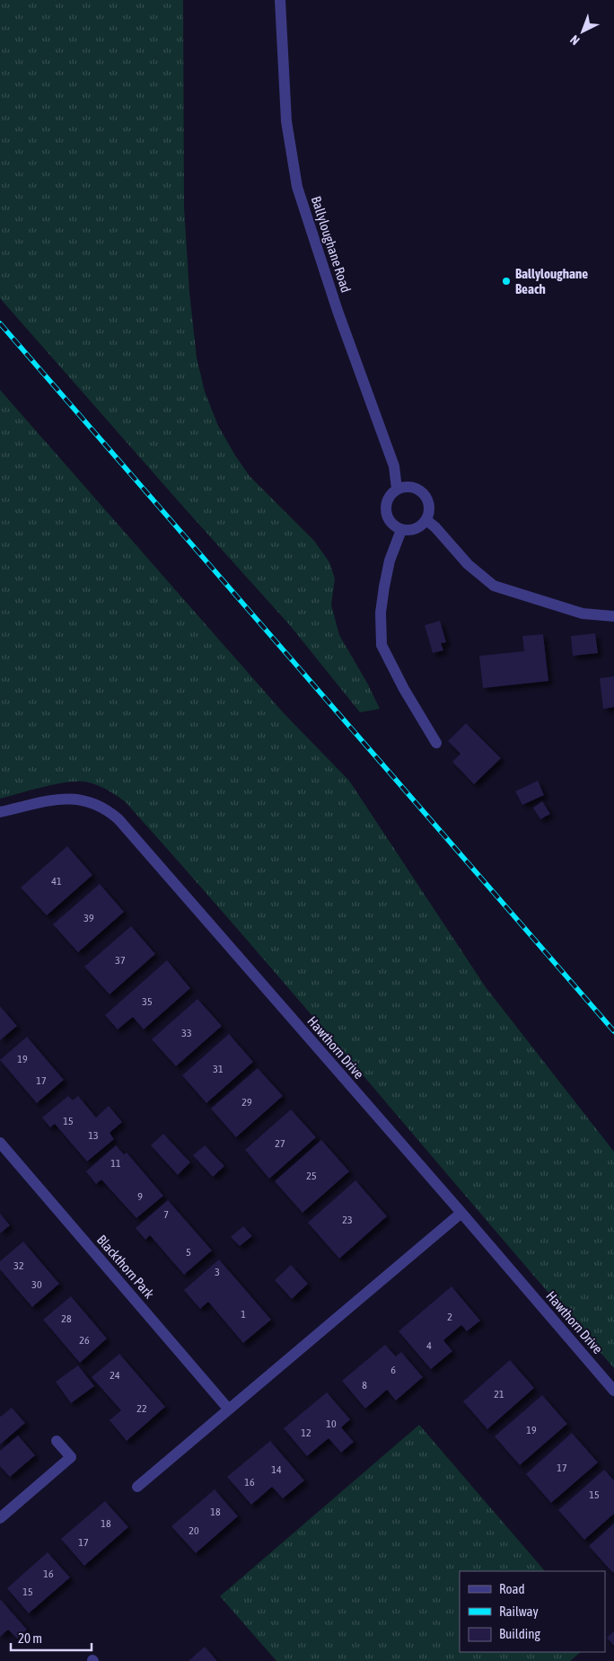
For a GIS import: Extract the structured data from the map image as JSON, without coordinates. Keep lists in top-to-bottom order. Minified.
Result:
{"streets":{"street":["Ballyloughane Road","Hawthorn Drive","Blackthorn Park"]},"places":["Ballyloughane Beach"],"house_numbers":["41","39","37","35","33","19","31","17","29","15","13","27","11","25","9","7","23","5","32","3","30","1","2","28","26","4","6","24","8","21","22","10","19","12","17","14","16","15","18","18","20","17","16","15"],"legend":["Road","Railway","Building"],"scale_bar":"20 m","north":"bottom left"}
